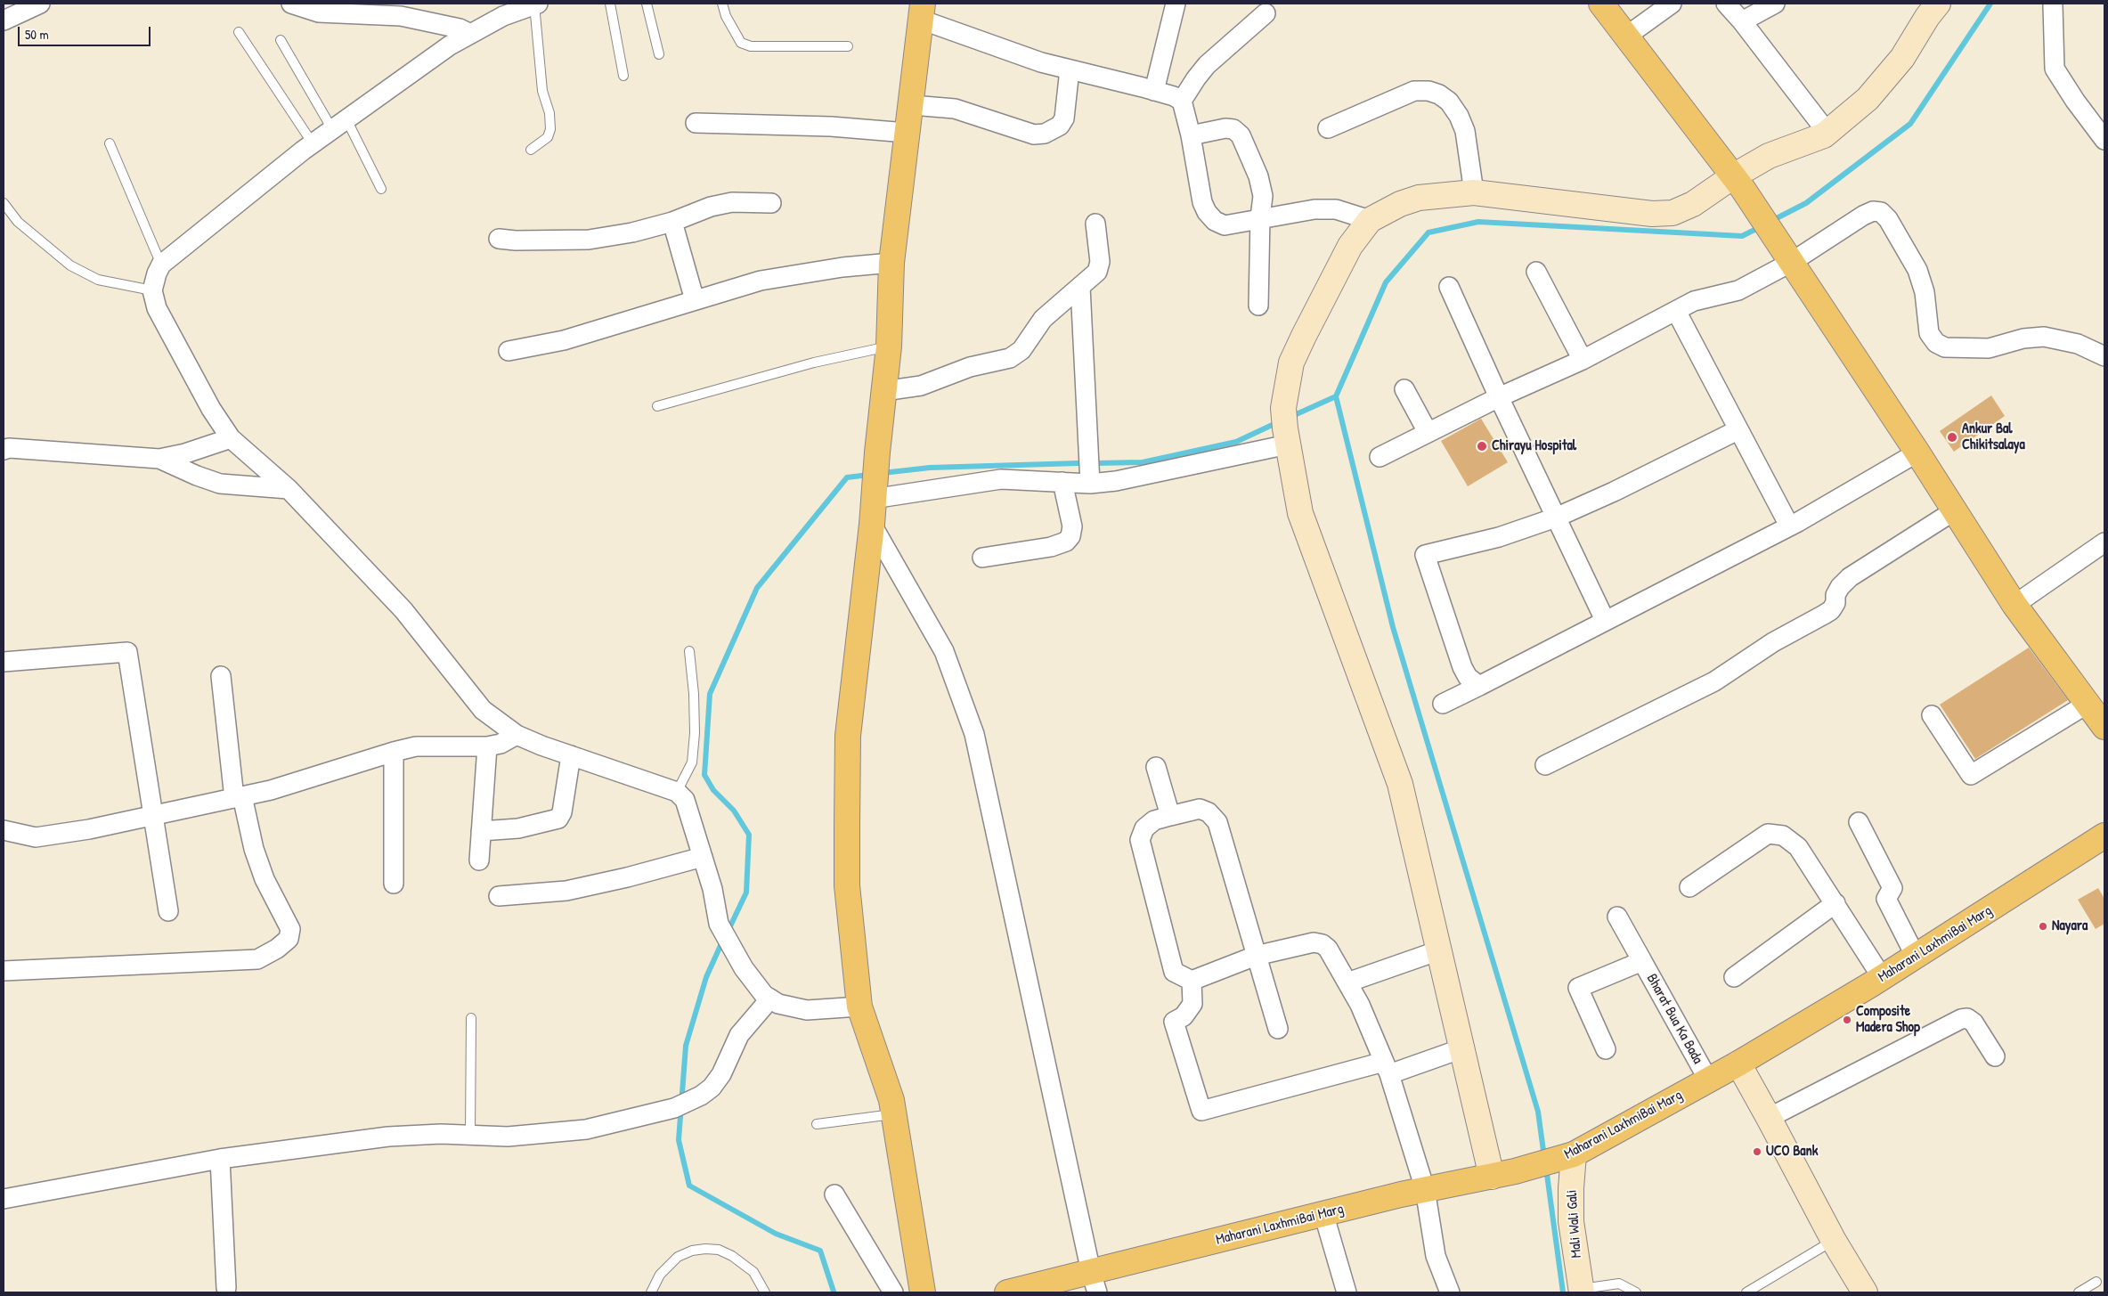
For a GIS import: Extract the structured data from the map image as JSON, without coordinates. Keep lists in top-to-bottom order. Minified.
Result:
{"streets":{"main road":["Maharani LaxhmiBai Marg"],"street":["Bharat Bua Ka Bada","Mali Wali Gali"]},"crossings":[["Maharani LaxhmiBai Marg","Bharat Bua Ka Bada"],["Maharani LaxhmiBai Marg","Mali Wali Gali"]],"places":["Ankur Bal Chikitsalaya","Chirayu Hospital","Nayara","Composite Madera Shop","UCO Bank"],"scale_bar":"50 m"}
